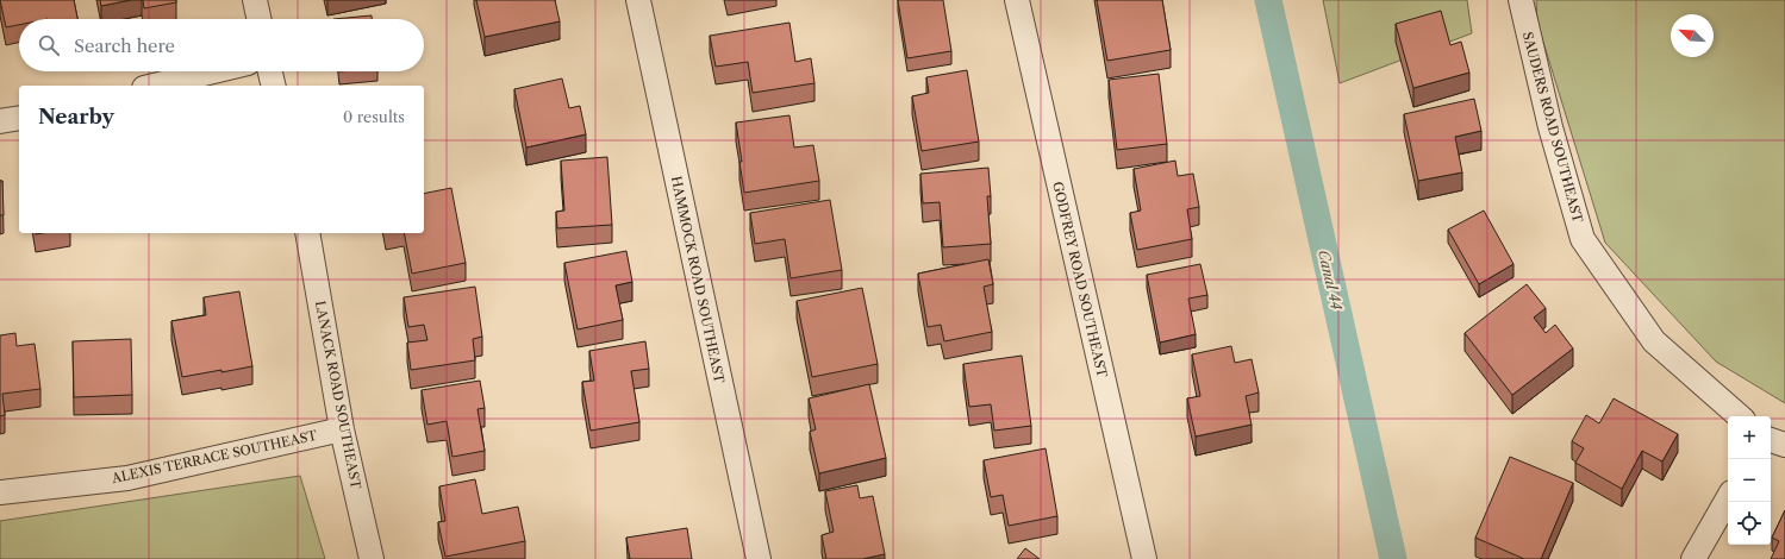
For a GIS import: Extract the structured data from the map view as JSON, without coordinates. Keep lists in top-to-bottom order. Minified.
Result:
{"streets":{"street":["SAUDERS ROAD SOUTHEAST","HAMMOCK ROAD SOUTHEAST","GODFREY ROAD SOUTHEAST","LANACK ROAD SOUTHEAST","ALEXIS TERRACE SOUTHEAST"]},"crossings":[["LANACK ROAD SOUTHEAST","ALEXIS TERRACE SOUTHEAST"]],"water":["Canal 44"],"north":"top left","page":{"search":"Search here","heading":["Nearby","0 results"],"map_buttons":["+","−"]}}
